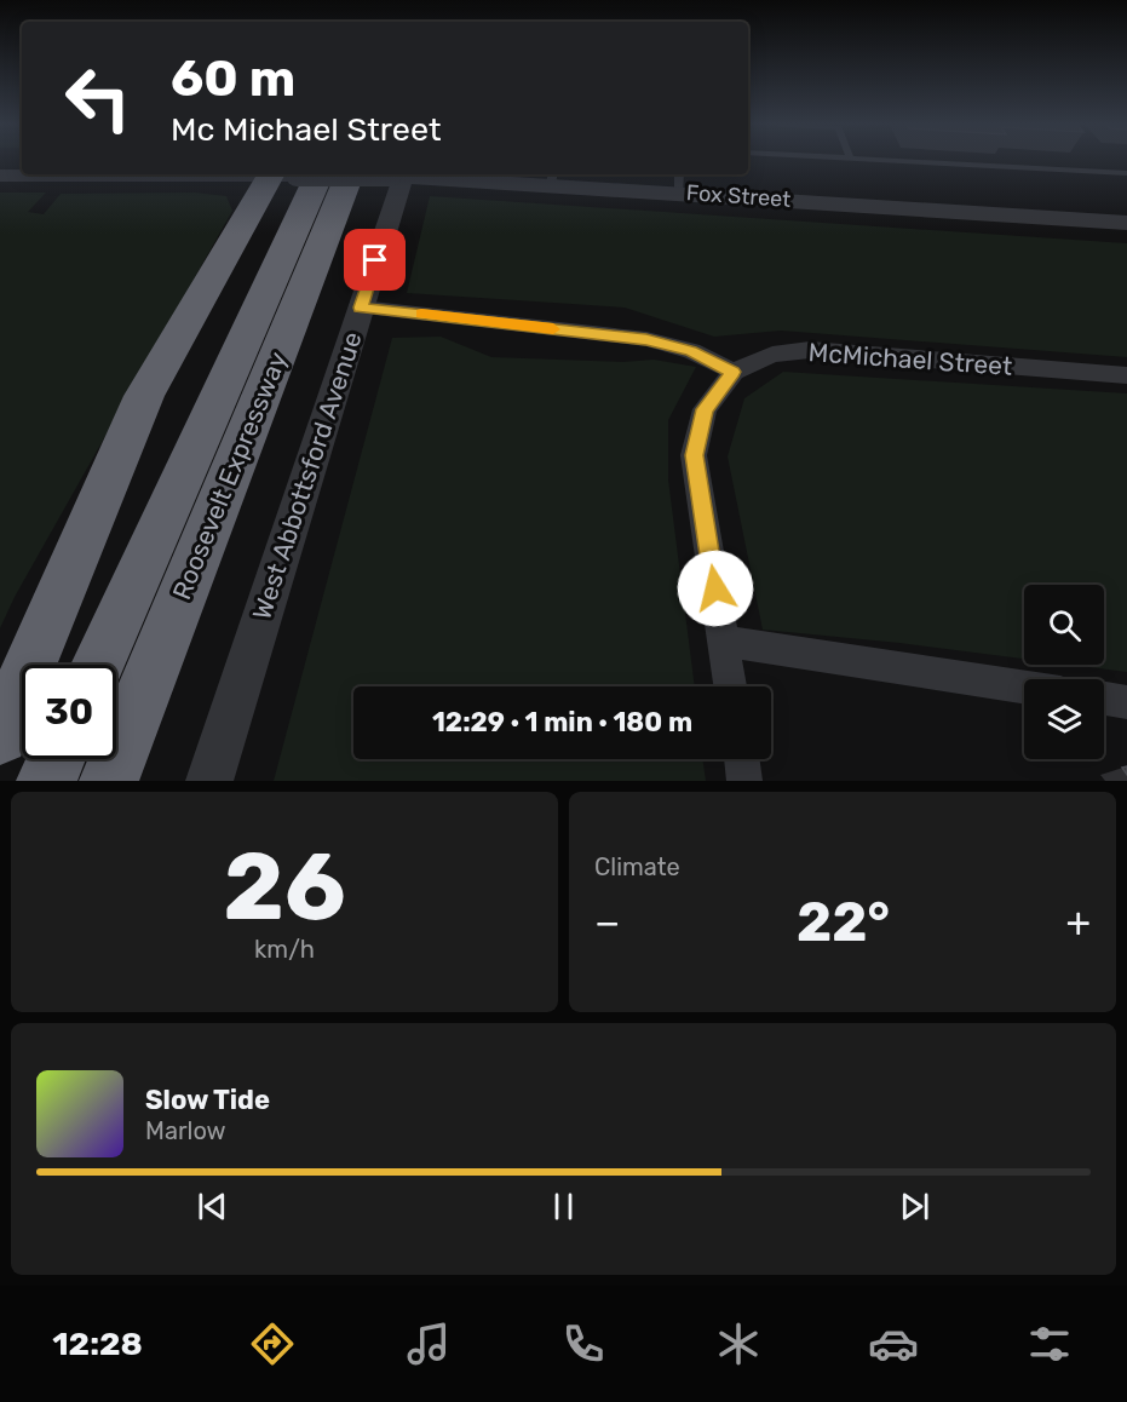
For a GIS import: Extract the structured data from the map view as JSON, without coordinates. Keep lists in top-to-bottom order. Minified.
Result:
{"streets":{"highway":["Roosevelt Expressway"],"street":["Fox Street","McMichael Street","West Abbottsford Avenue"]},"crossings":[["Fox Street","West Abbottsford Avenue"]],"page":{"turn":["60 m","Mc Michael Street"],"limit":"30","trip":"12:29 · 1 min · 180 m","tile":[["26","km/h"],"Climate"],"heat":["−","22°","+"],"song":["Slow Tide","Marlow"],"tabs":"12:28"}}
